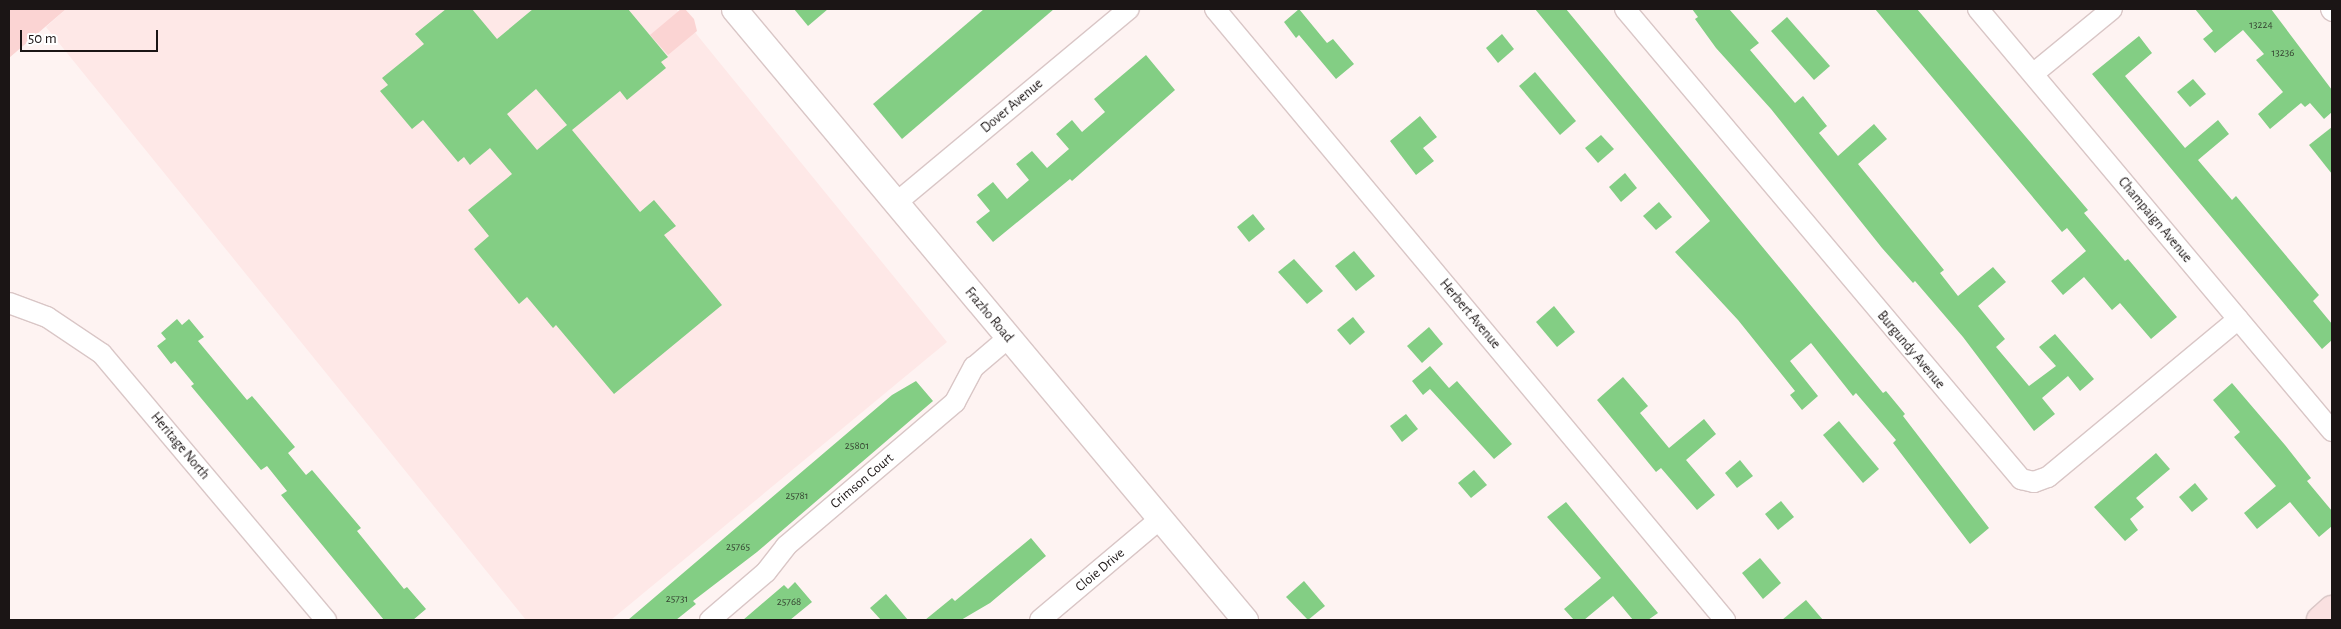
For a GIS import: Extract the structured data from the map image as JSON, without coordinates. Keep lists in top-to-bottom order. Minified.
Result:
{"streets":{"street":["Dover Avenue","Champaign Avenue","Herbert Avenue","Frazho Road","Burgundy Avenue","Heritage North","Crimson Court","Cloie Drive"]},"crossings":[["Dover Avenue","Frazho Road"],["Champaign Avenue","Burgundy Avenue"],["Frazho Road","Crimson Court"],["Frazho Road","Cloie Drive"]],"house_numbers":["13224","13236","25801","25781","25765","25731","25768"],"scale_bar":"50 m"}
